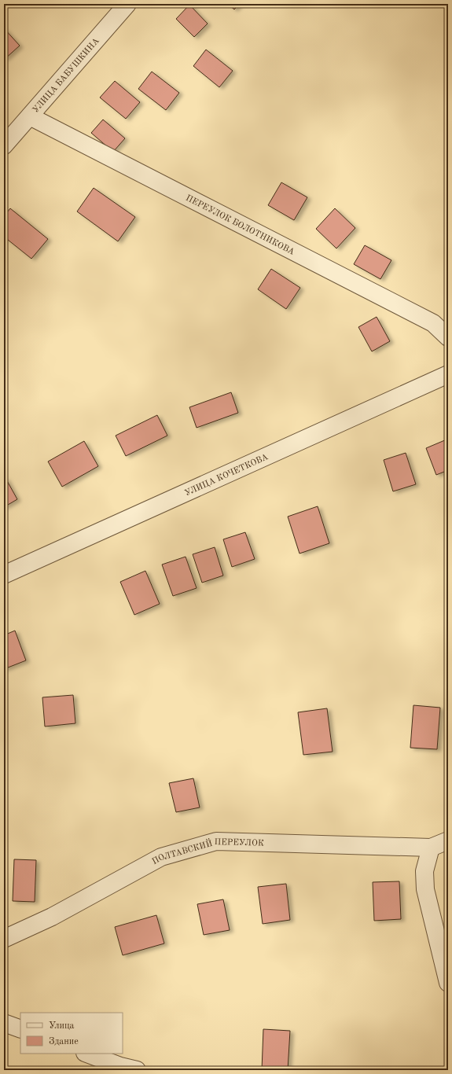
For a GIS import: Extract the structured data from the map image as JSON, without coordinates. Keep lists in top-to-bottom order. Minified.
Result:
{"streets":{"street":["УЛИЦА БАБУШКИНА","ПЕРЕУЛОК БОЛОТНИКОВА","УЛИЦА КОЧЕТКОВА","ПОЛТАВСКИЙ ПЕРЕУЛОК"]},"crossings":[["УЛИЦА БАБУШКИНА","ПЕРЕУЛОК БОЛОТНИКОВА"]],"legend":["Улица","Здание"]}
